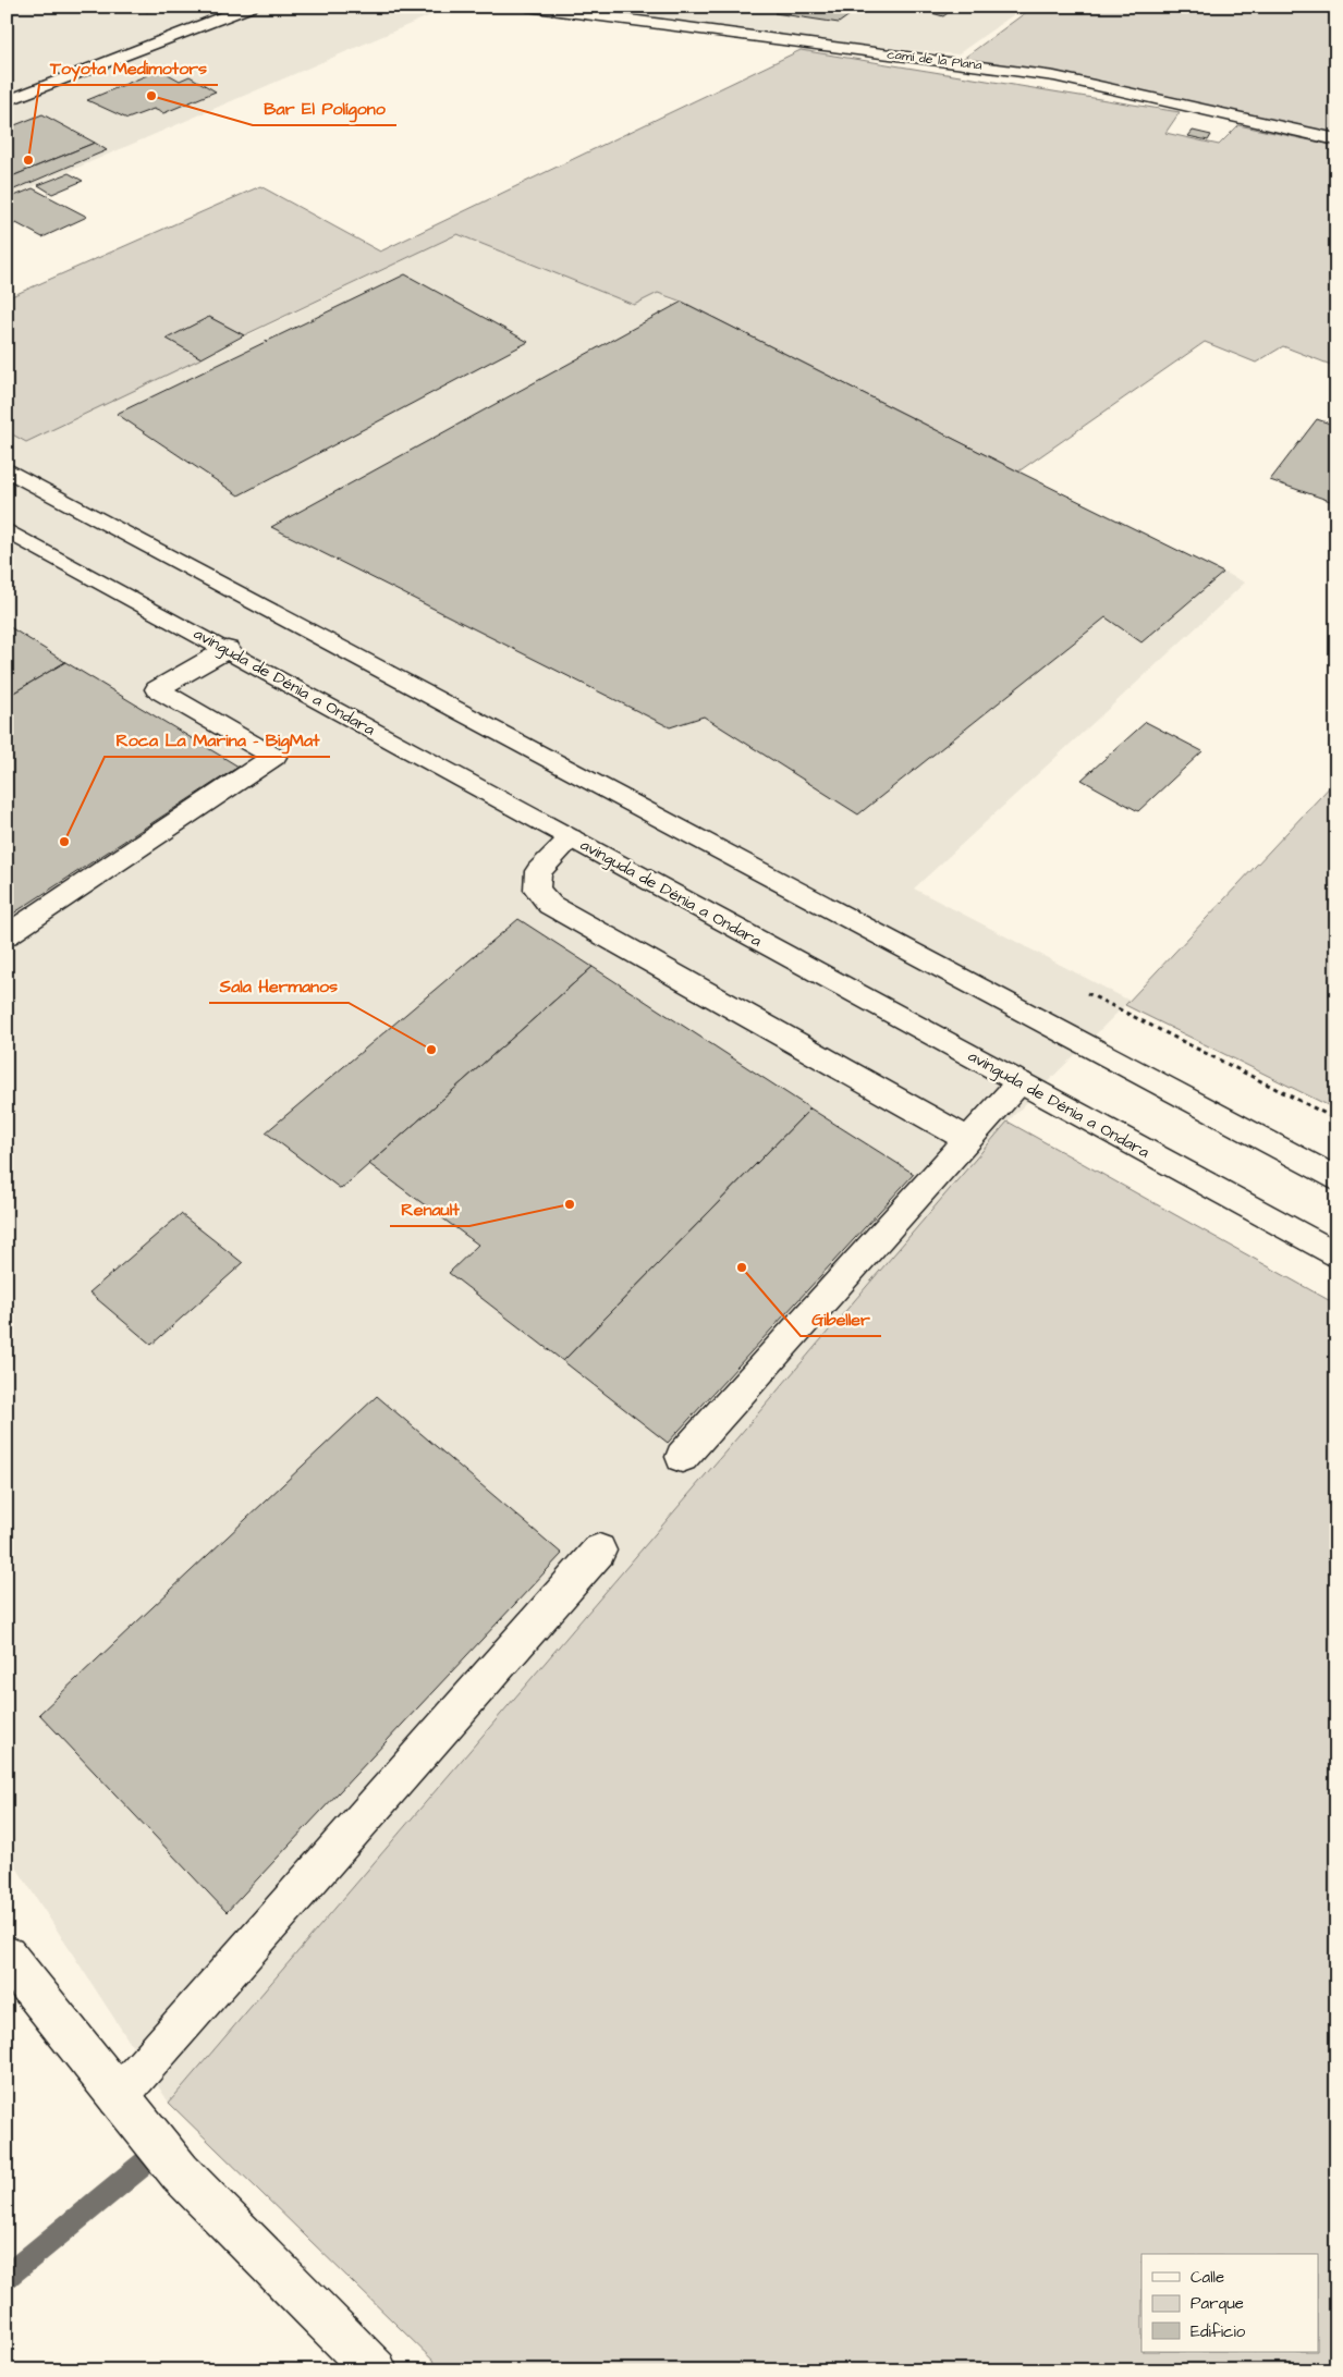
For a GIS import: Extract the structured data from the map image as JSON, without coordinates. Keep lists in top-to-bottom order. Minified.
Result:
{"streets":{"main road":["camí de la Plana","avinguda de Dénia a Ondara"]},"places":["Bar El Polígono","Toyota Medimotors","Roca La Marina - BigMat","Sala Hermanos","Renault","Gibeller"],"legend":["Calle","Parque","Edificio"]}
